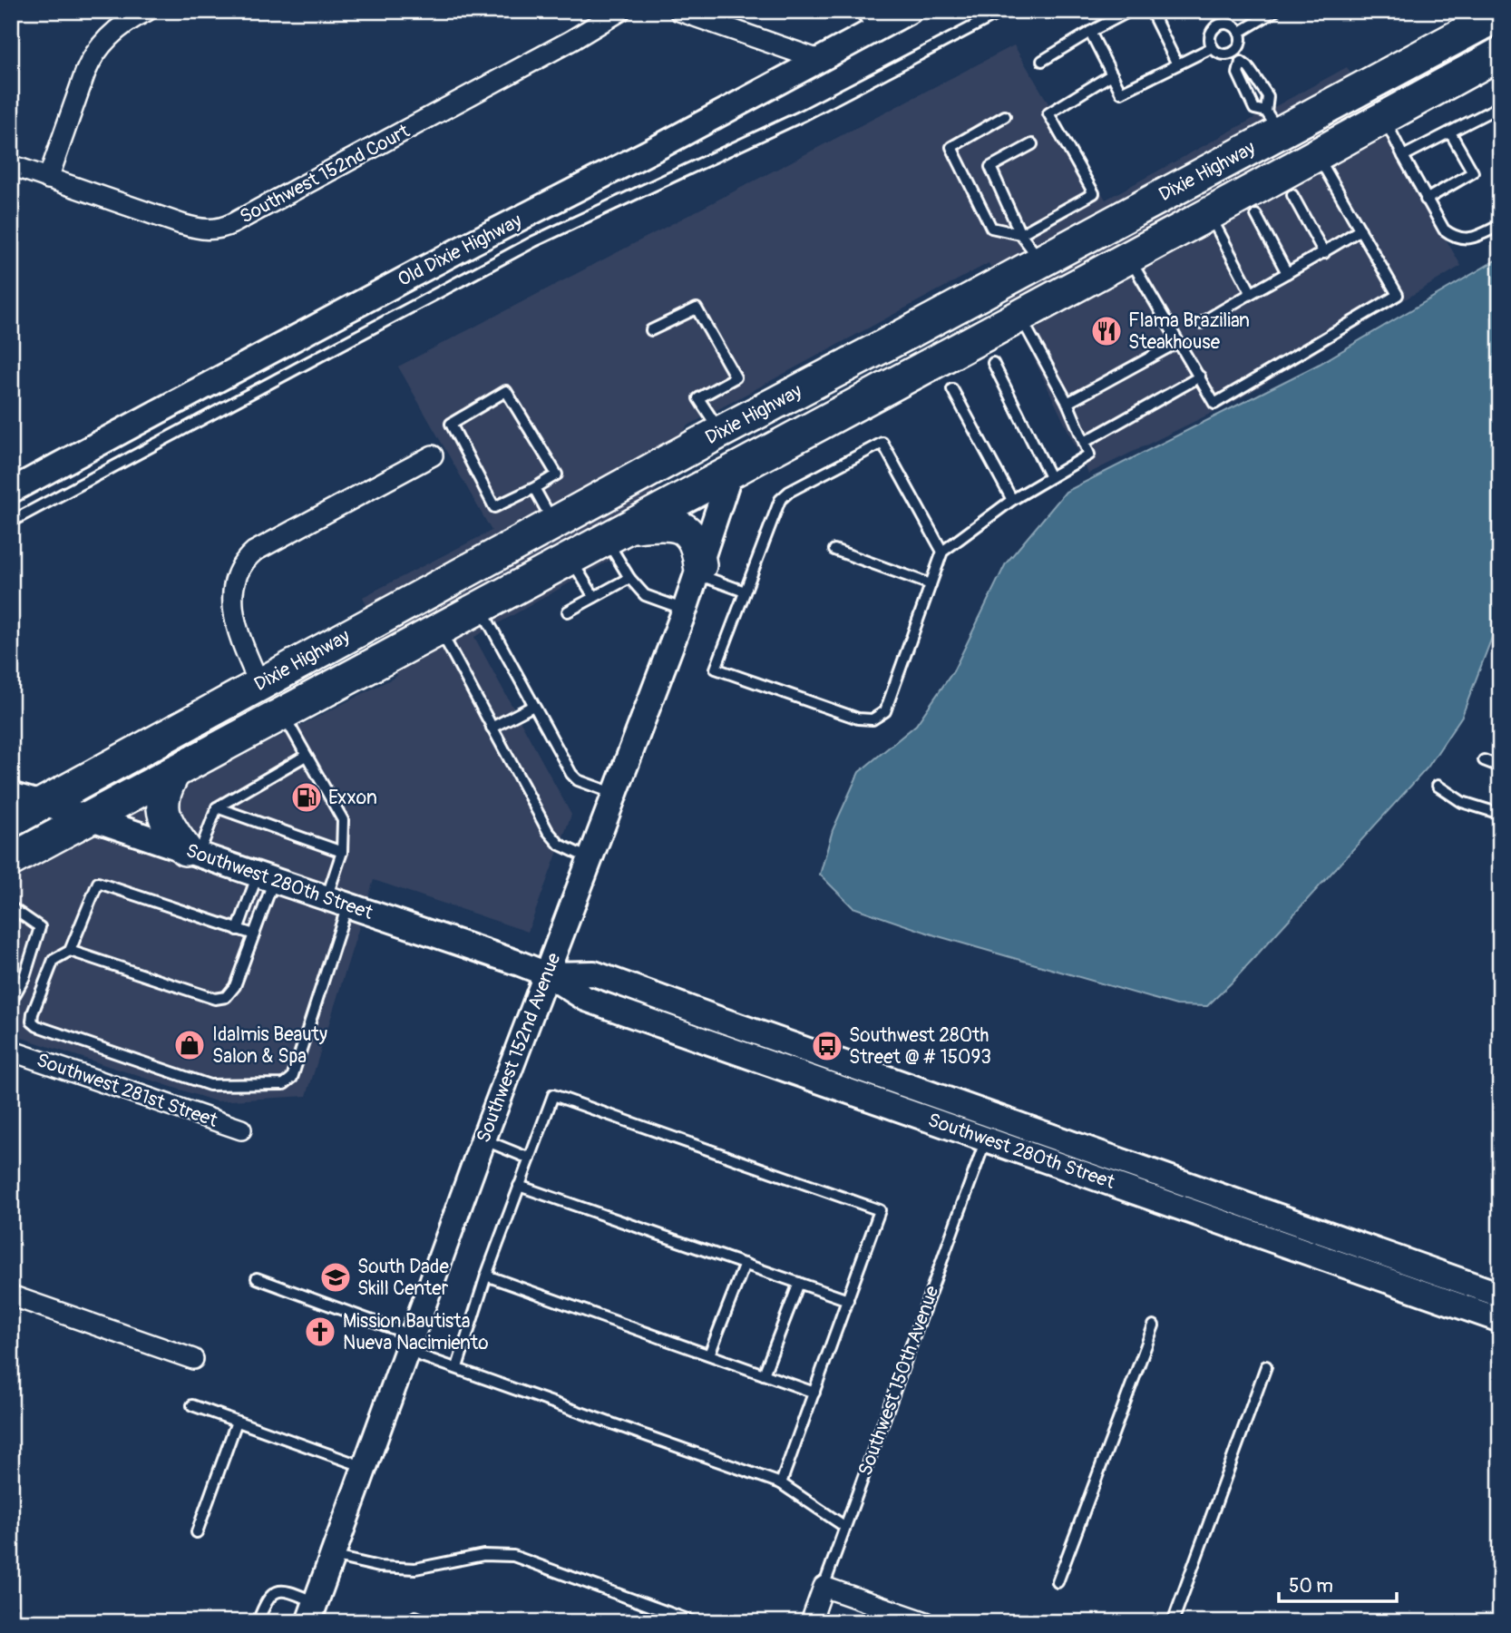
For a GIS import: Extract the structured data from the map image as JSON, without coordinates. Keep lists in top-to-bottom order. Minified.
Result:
{"streets":{"highway":["Dixie Highway"],"street":["Southwest 152nd Court","Old Dixie Highway","Southwest 280th Street","Southwest 152nd Avenue","Southwest 281st Street","Southwest 150th Avenue"]},"crossings":[["Dixie Highway","Southwest 280th Street"],["Dixie Highway","Southwest 152nd Avenue"],["Southwest 280th Street","Southwest 152nd Avenue"],["Southwest 280th Street","Southwest 150th Avenue"]],"places":{"restaurant":["Flama Brazilian Steakhouse"],"fuel station":["Exxon"],"shop":["Idalmis Beauty Salon & Spa"],"bus stop":["Southwest 280th Street @ # 15093"],"school or university":["South Dade Skill Center"],"church":["Mission Bautista Nueva Nacimiento"]},"scale_bar":"50 m"}
